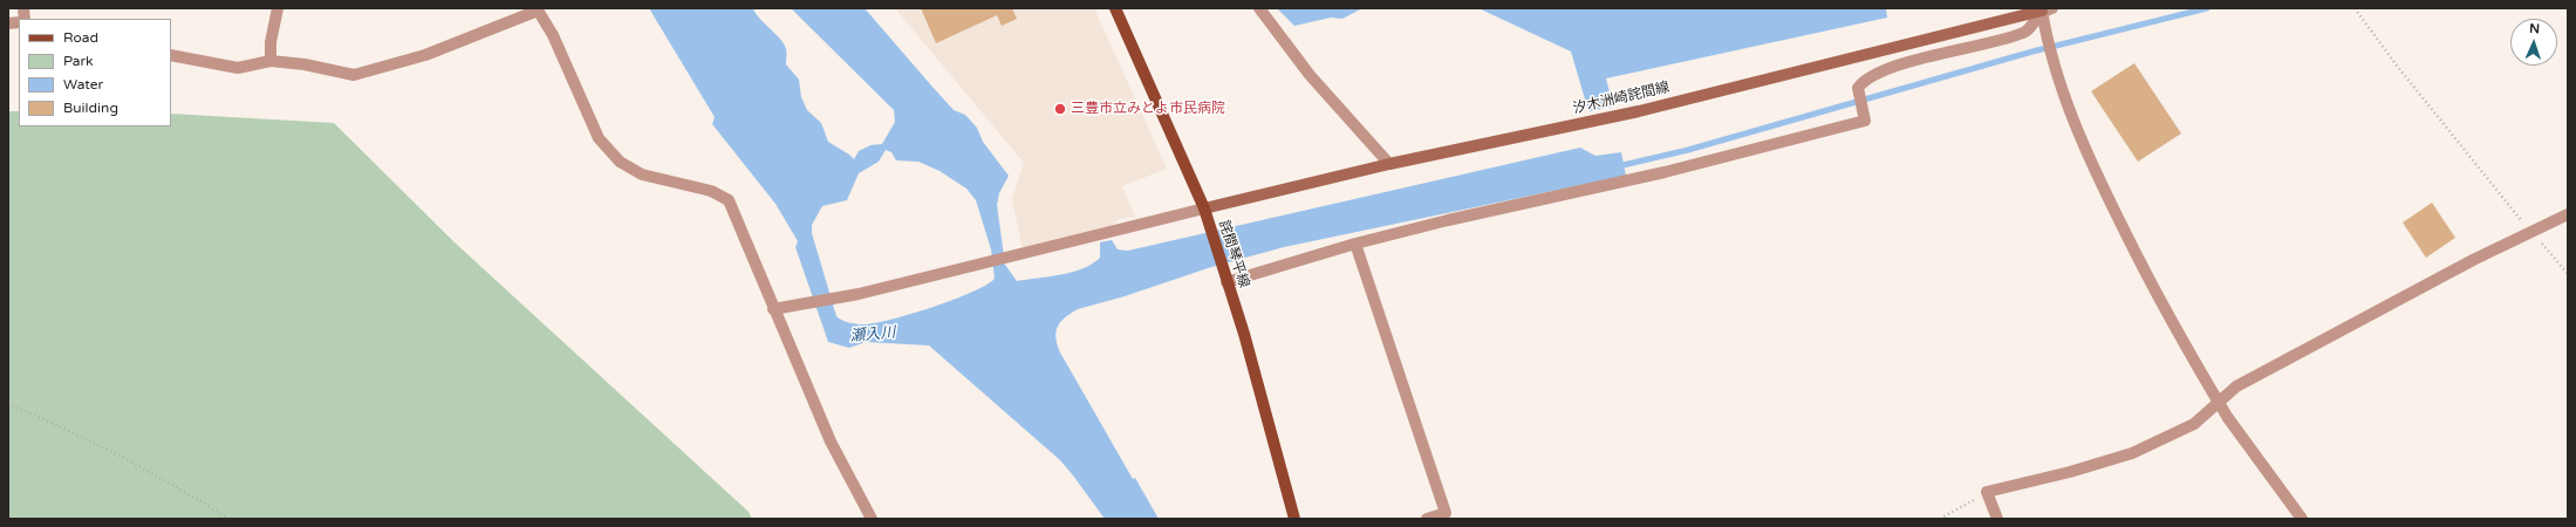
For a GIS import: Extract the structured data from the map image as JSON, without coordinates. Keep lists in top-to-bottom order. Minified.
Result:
{"streets":{"main road":["汐木洲崎詫間線","詫間琴平線"]},"crossings":[["汐木洲崎詫間線","詫間琴平線"]],"water":["瀬入川"],"places":["三豊市立みとよ市民病院"],"legend":["Road","Park","Water","Building"],"north":"top"}
